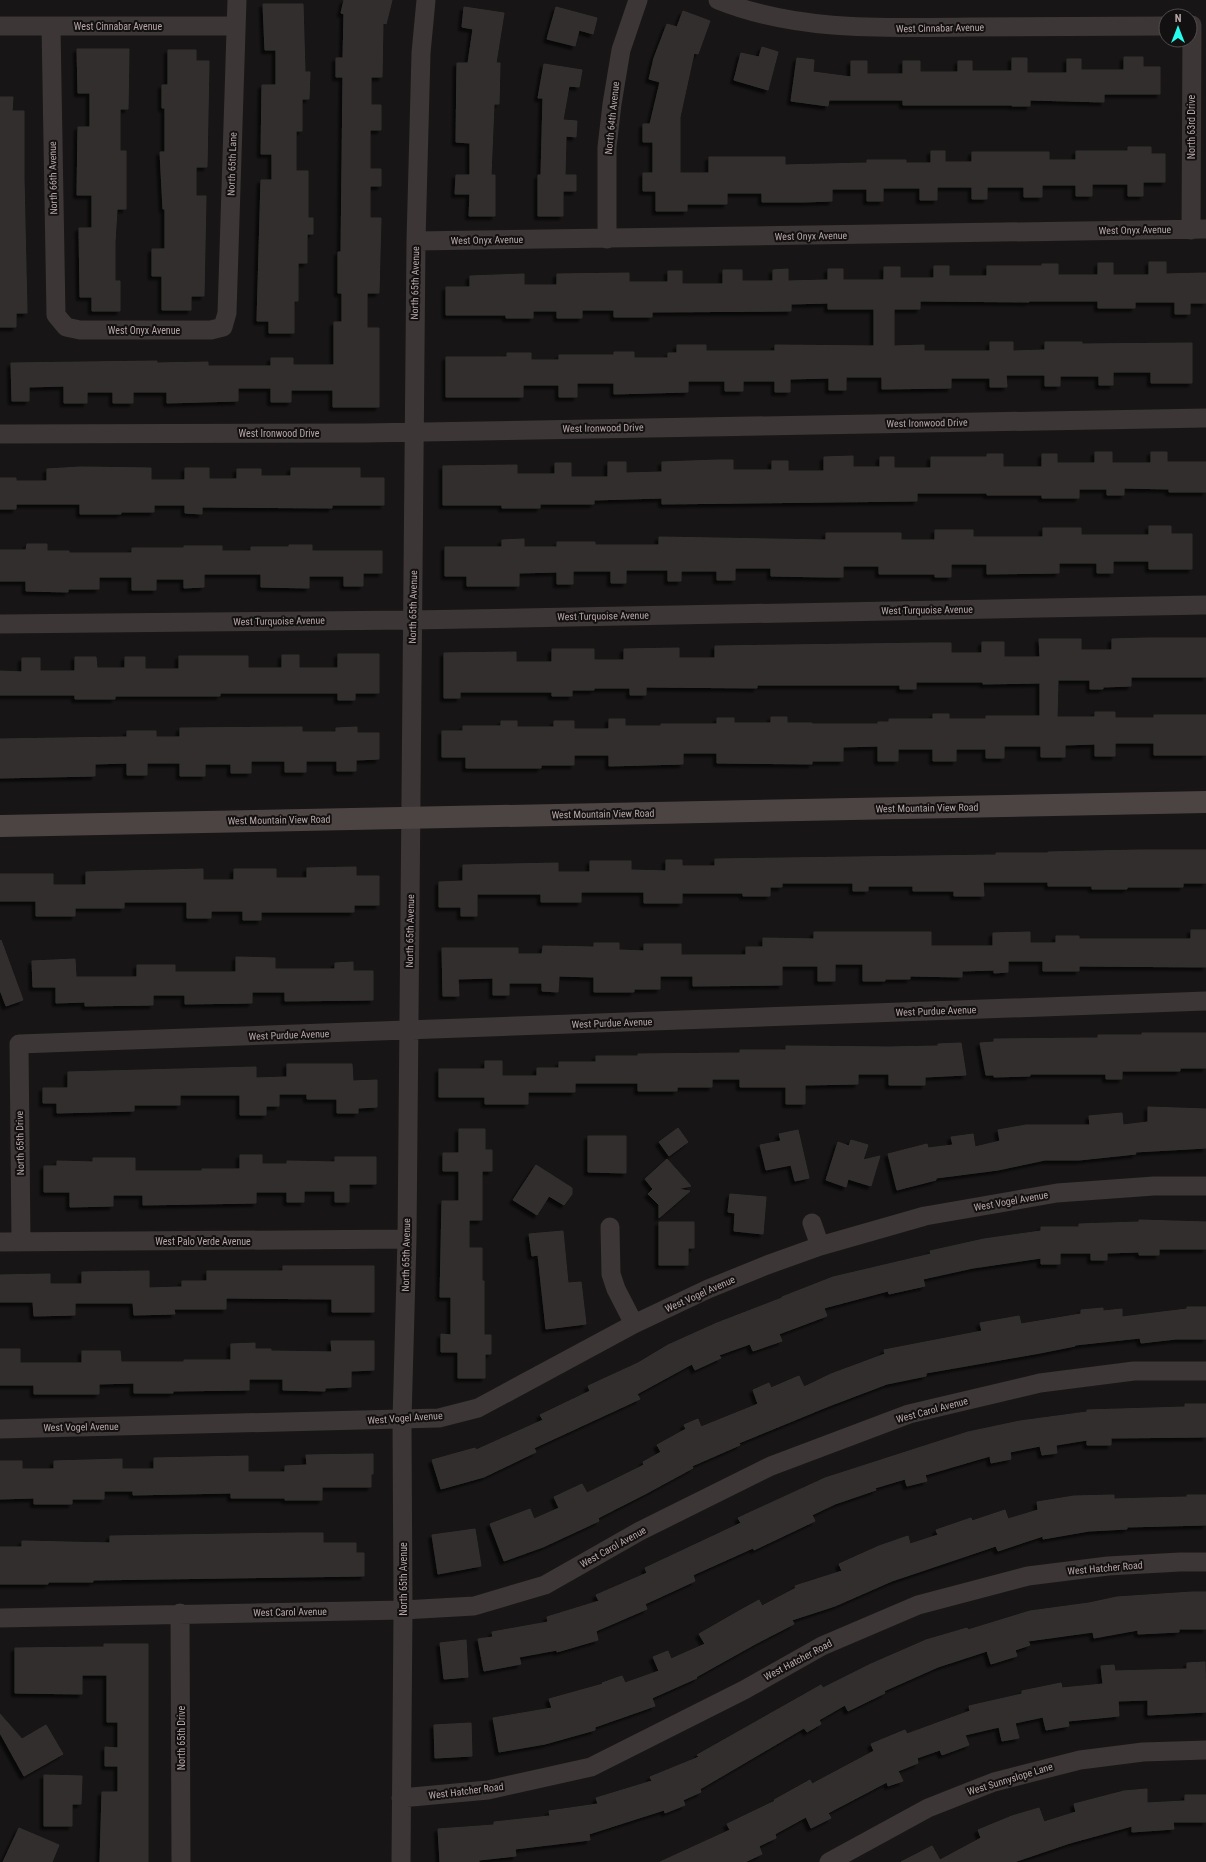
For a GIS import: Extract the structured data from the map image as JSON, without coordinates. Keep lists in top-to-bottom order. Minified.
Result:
{"streets":{"street":["West Cinnabar Avenue","North 64th Avenue","North 63rd Drive","North 65th Lane","North 66th Avenue","West Onyx Avenue","North 65th Avenue","West Ironwood Drive","West Turquoise Avenue","West Mountain View Road","West Purdue Avenue","North 65th Drive","West Vogel Avenue","West Palo Verde Avenue","West Carol Avenue","West Hatcher Road","West Sunnyslope Lane"]},"crossings":[["West Cinnabar Avenue","North 65th Lane"],["West Cinnabar Avenue","North 66th Avenue"],["North 64th Avenue","West Onyx Avenue"],["North 63rd Drive","West Onyx Avenue"],["North 65th Lane","West Onyx Avenue"],["North 66th Avenue","West Onyx Avenue"],["West Onyx Avenue","North 65th Avenue"],["North 65th Avenue","West Ironwood Drive"],["North 65th Avenue","West Turquoise Avenue"],["North 65th Avenue","West Mountain View Road"],["North 65th Avenue","West Purdue Avenue"],["North 65th Avenue","West Vogel Avenue"],["North 65th Avenue","West Palo Verde Avenue"],["North 65th Avenue","West Carol Avenue"],["North 65th Avenue","West Hatcher Road"],["West Purdue Avenue","North 65th Drive"],["North 65th Drive","West Palo Verde Avenue"],["North 65th Drive","West Carol Avenue"]],"north":"top"}
